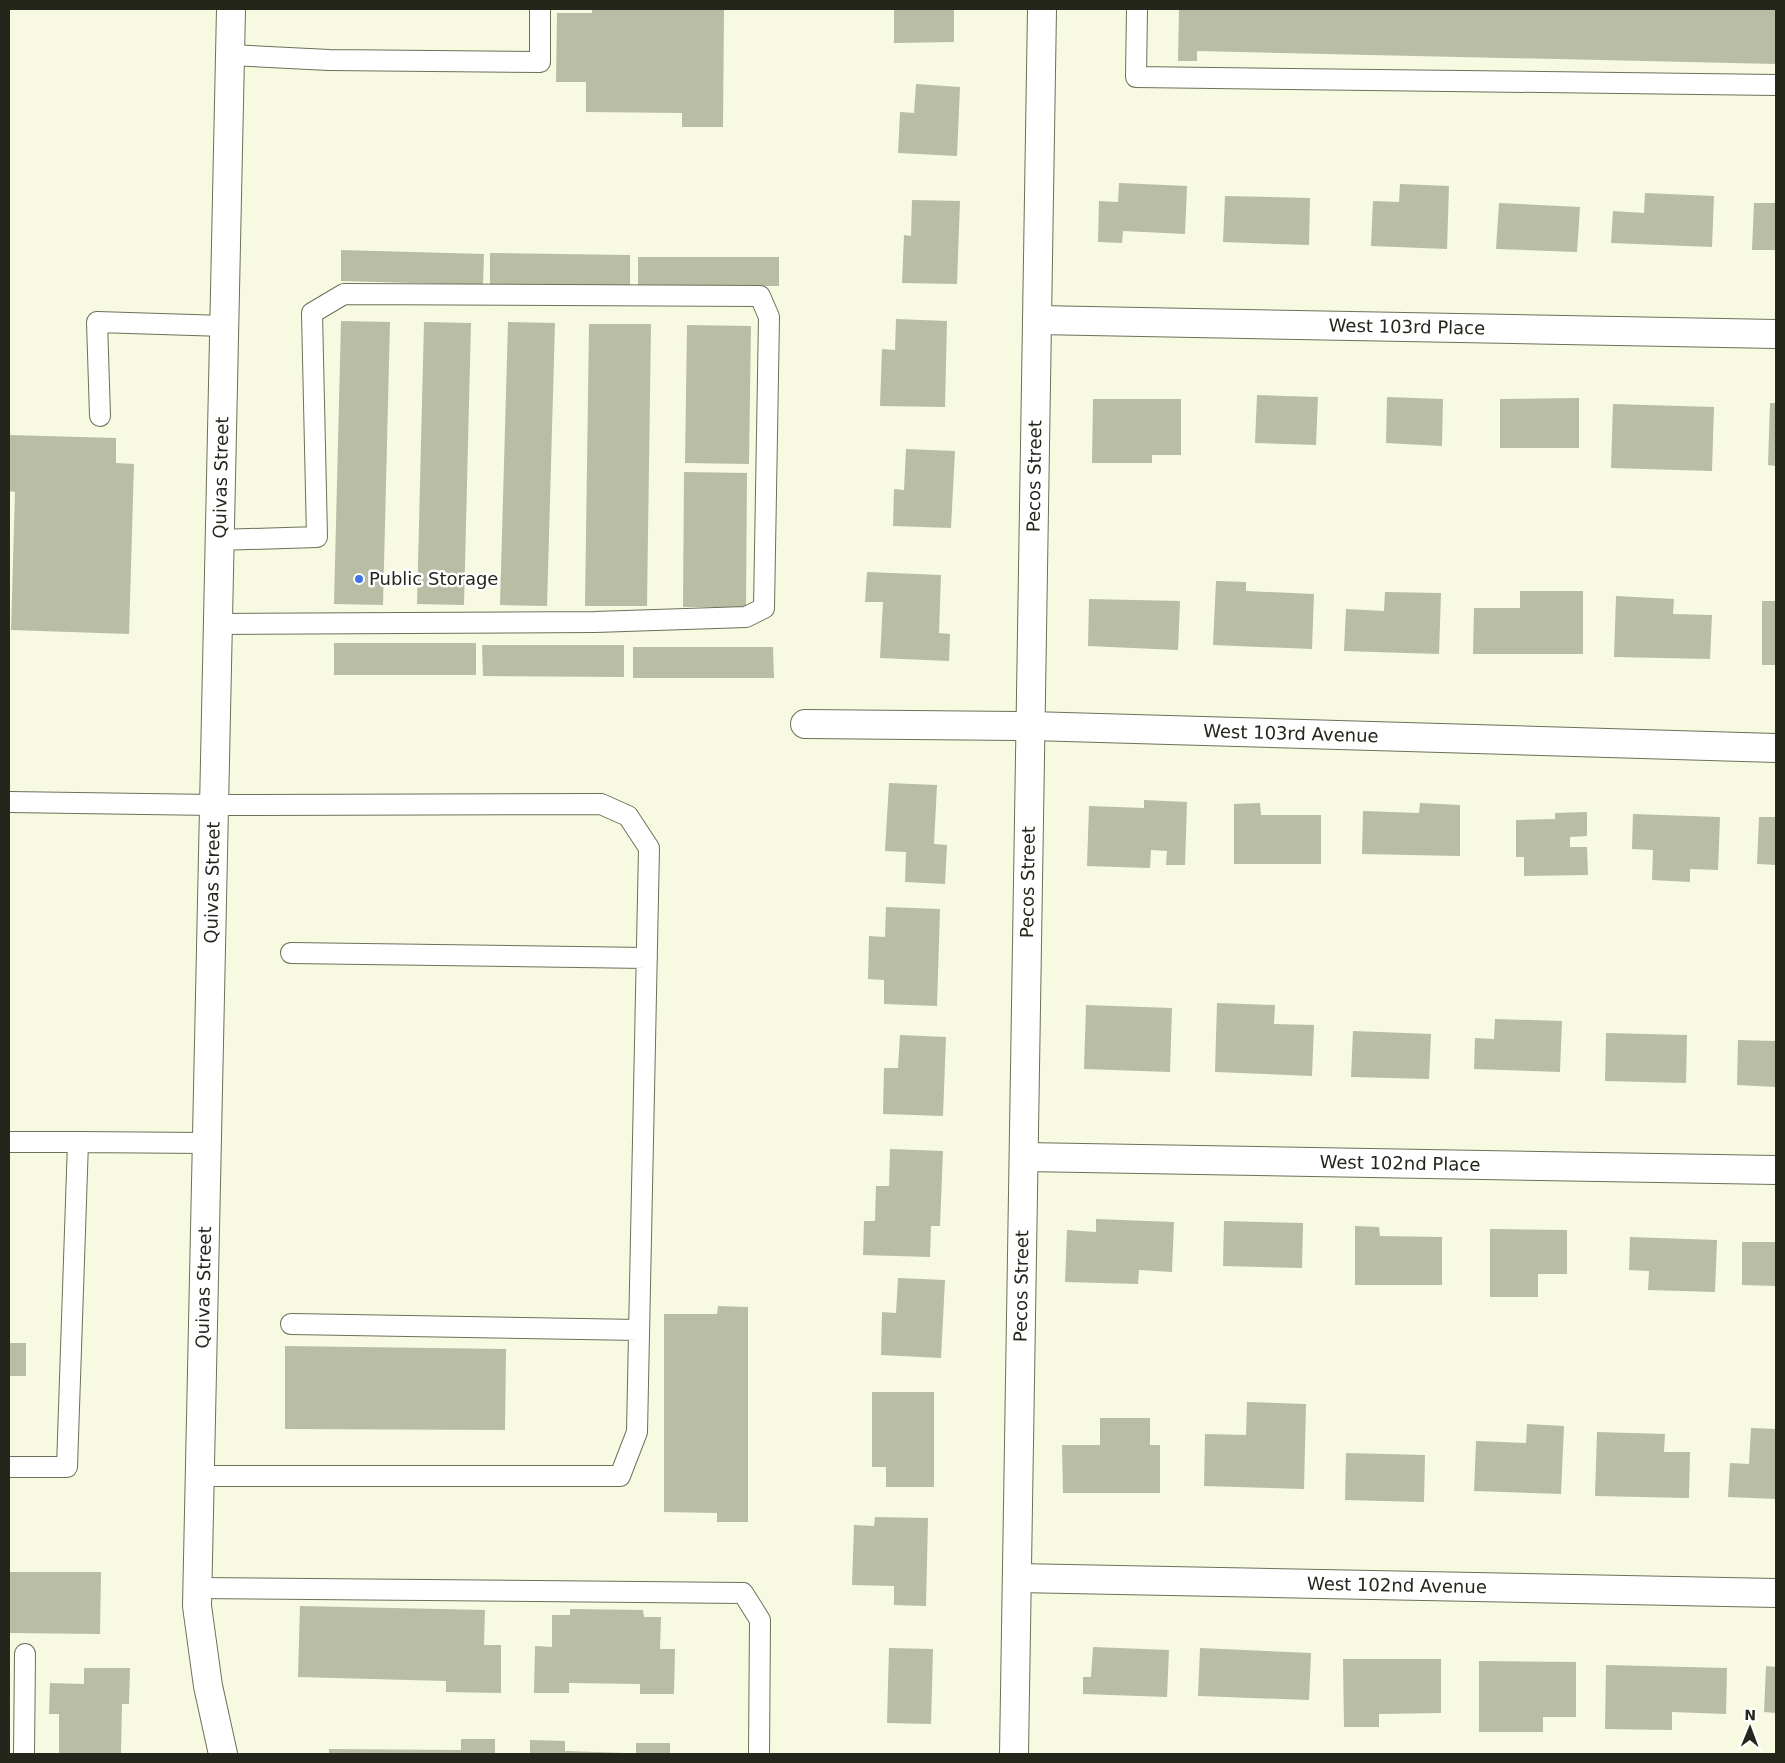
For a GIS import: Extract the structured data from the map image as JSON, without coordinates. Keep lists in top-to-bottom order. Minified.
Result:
{"streets":{"street":["West 103rd Place","Pecos Street","Quivas Street","West 103rd Avenue","West 102nd Place","West 102nd Avenue"]},"crossings":[["West 103rd Place","Pecos Street"],["Pecos Street","West 103rd Avenue"],["Pecos Street","West 102nd Place"],["Pecos Street","West 102nd Avenue"]],"places":["Public Storage"],"north":"top"}
